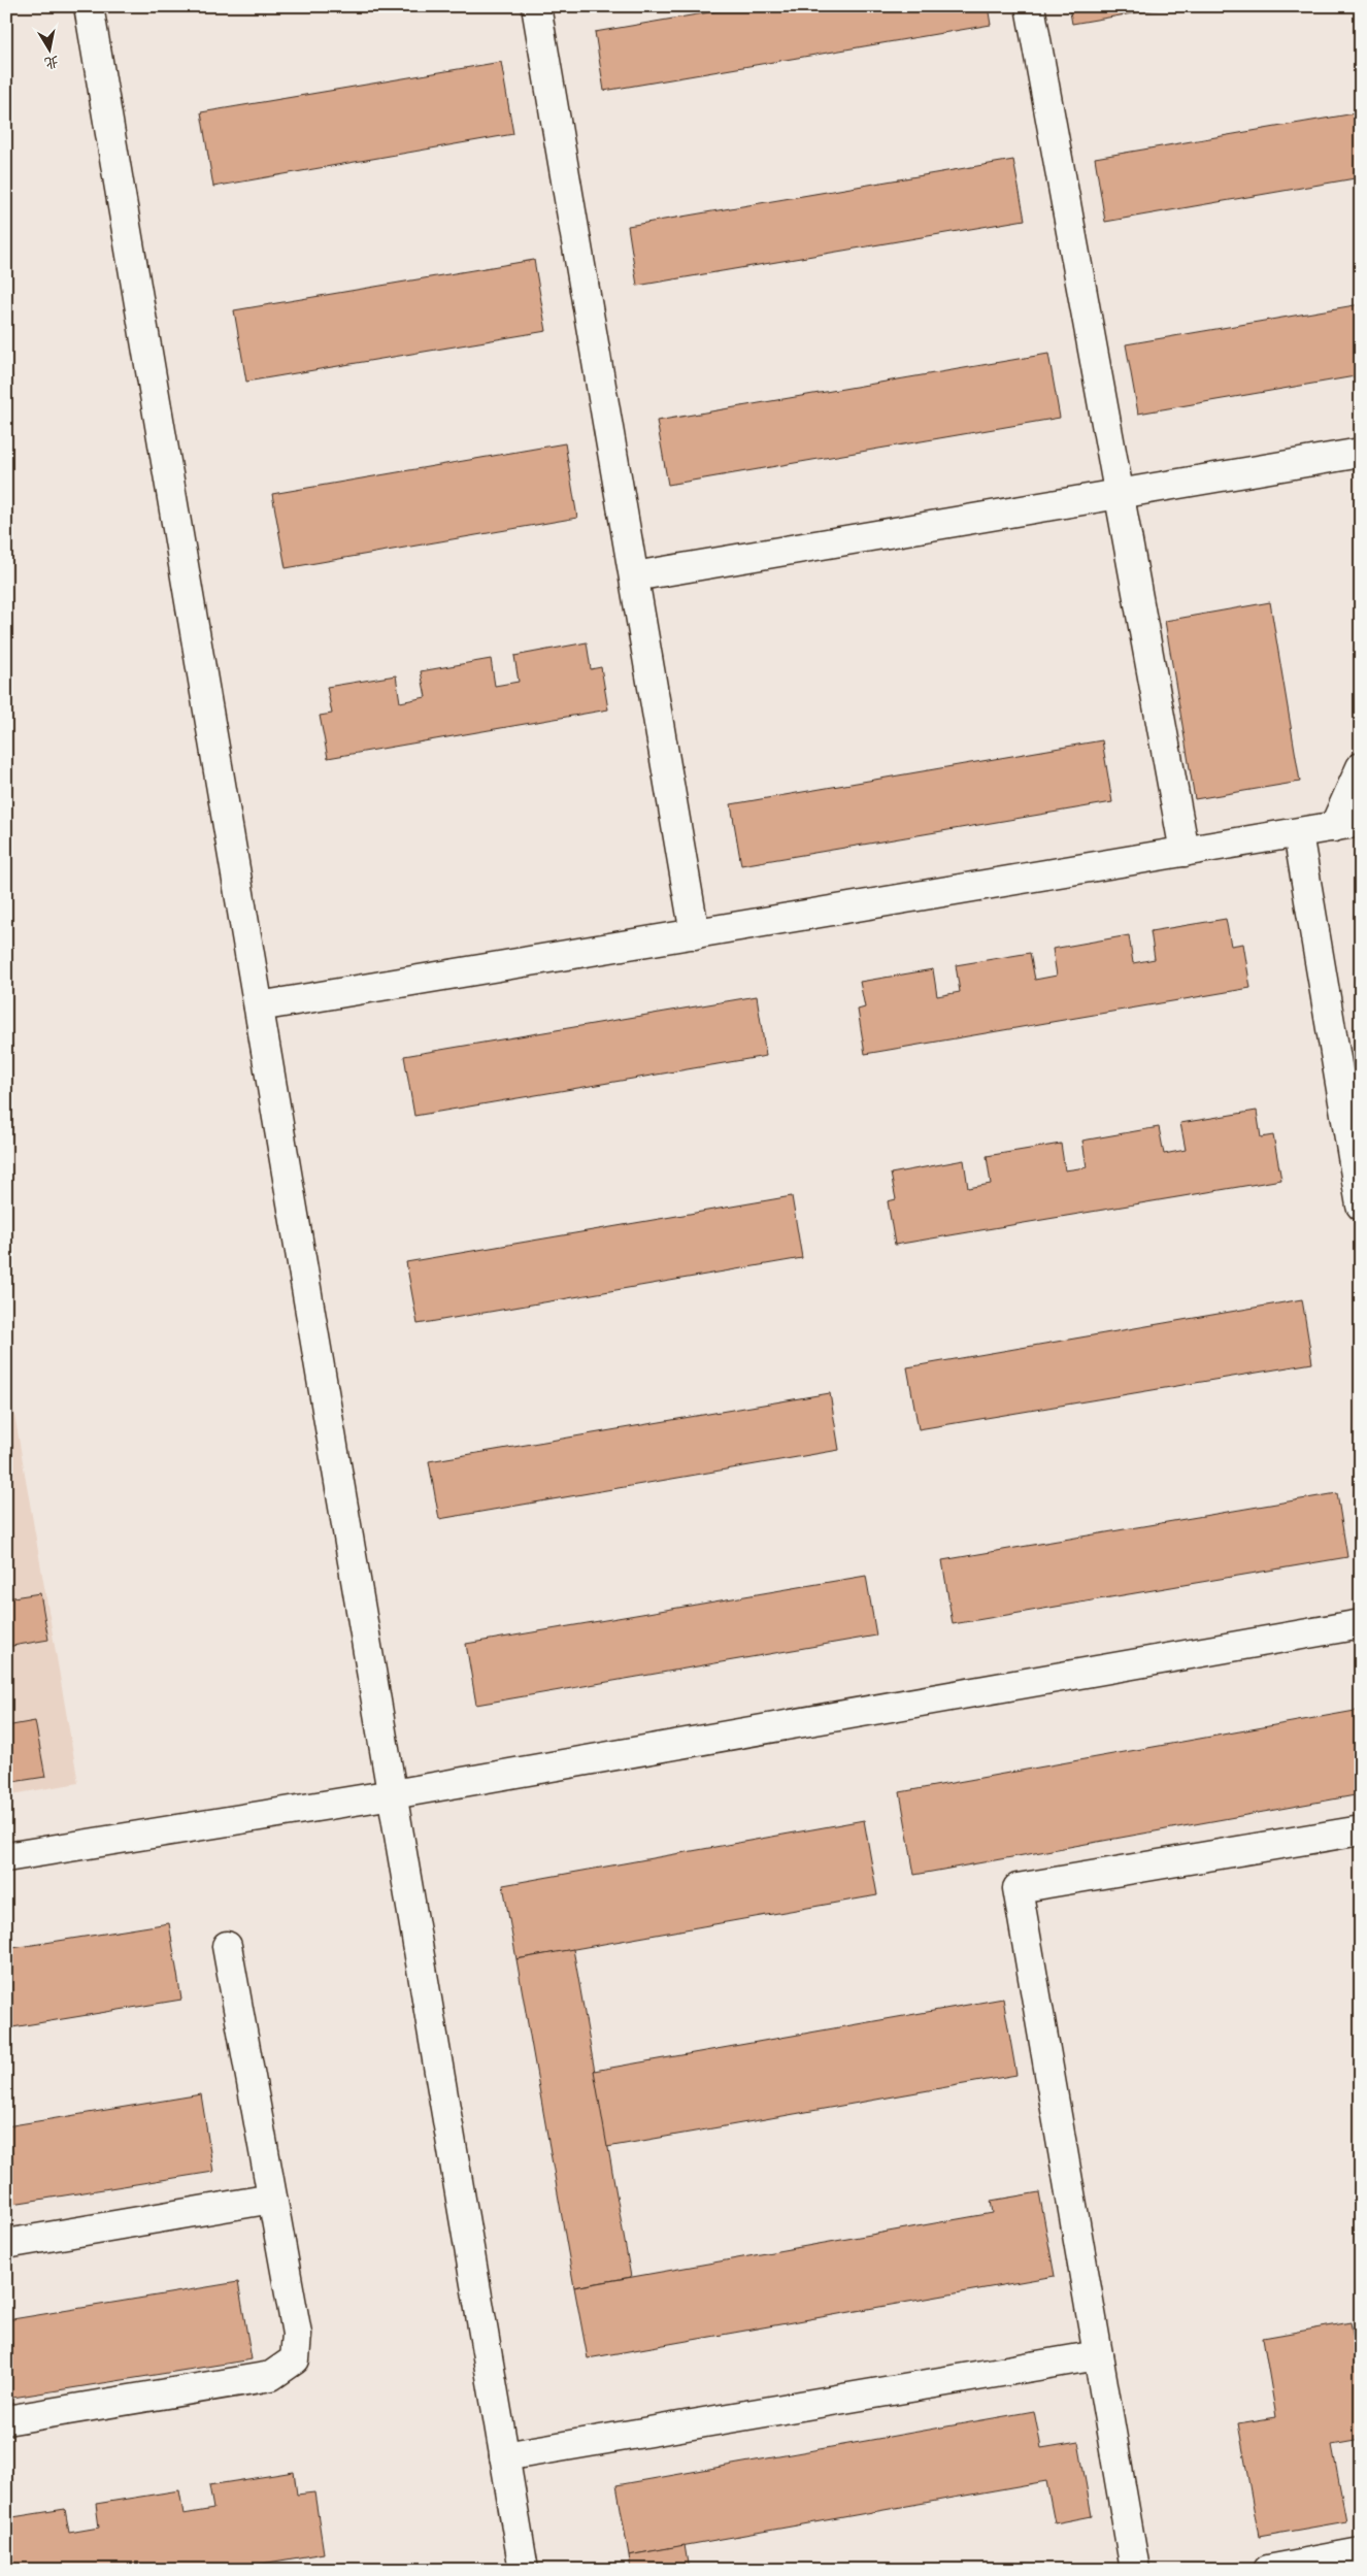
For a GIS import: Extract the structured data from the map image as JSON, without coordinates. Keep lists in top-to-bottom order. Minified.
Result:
{"north":"bottom"}
